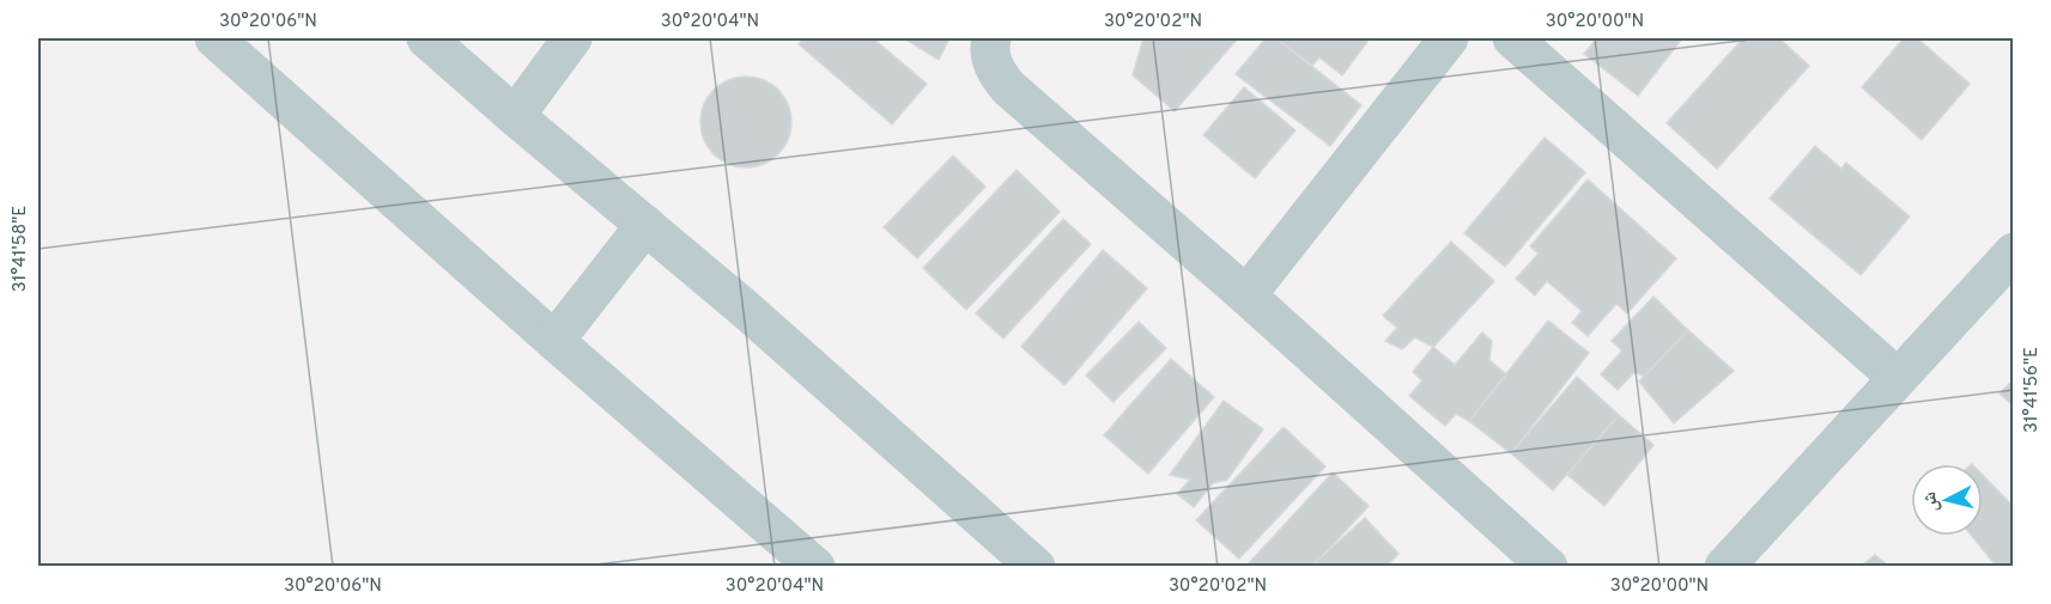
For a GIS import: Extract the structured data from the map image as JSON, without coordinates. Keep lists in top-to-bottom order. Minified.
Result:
{"north":"left","coordinates":["30°20'06\"N","30°20'04\"N","30°20'02\"N","30°20'00\"N","31°41'58\"E","31°41'56\"E"]}
